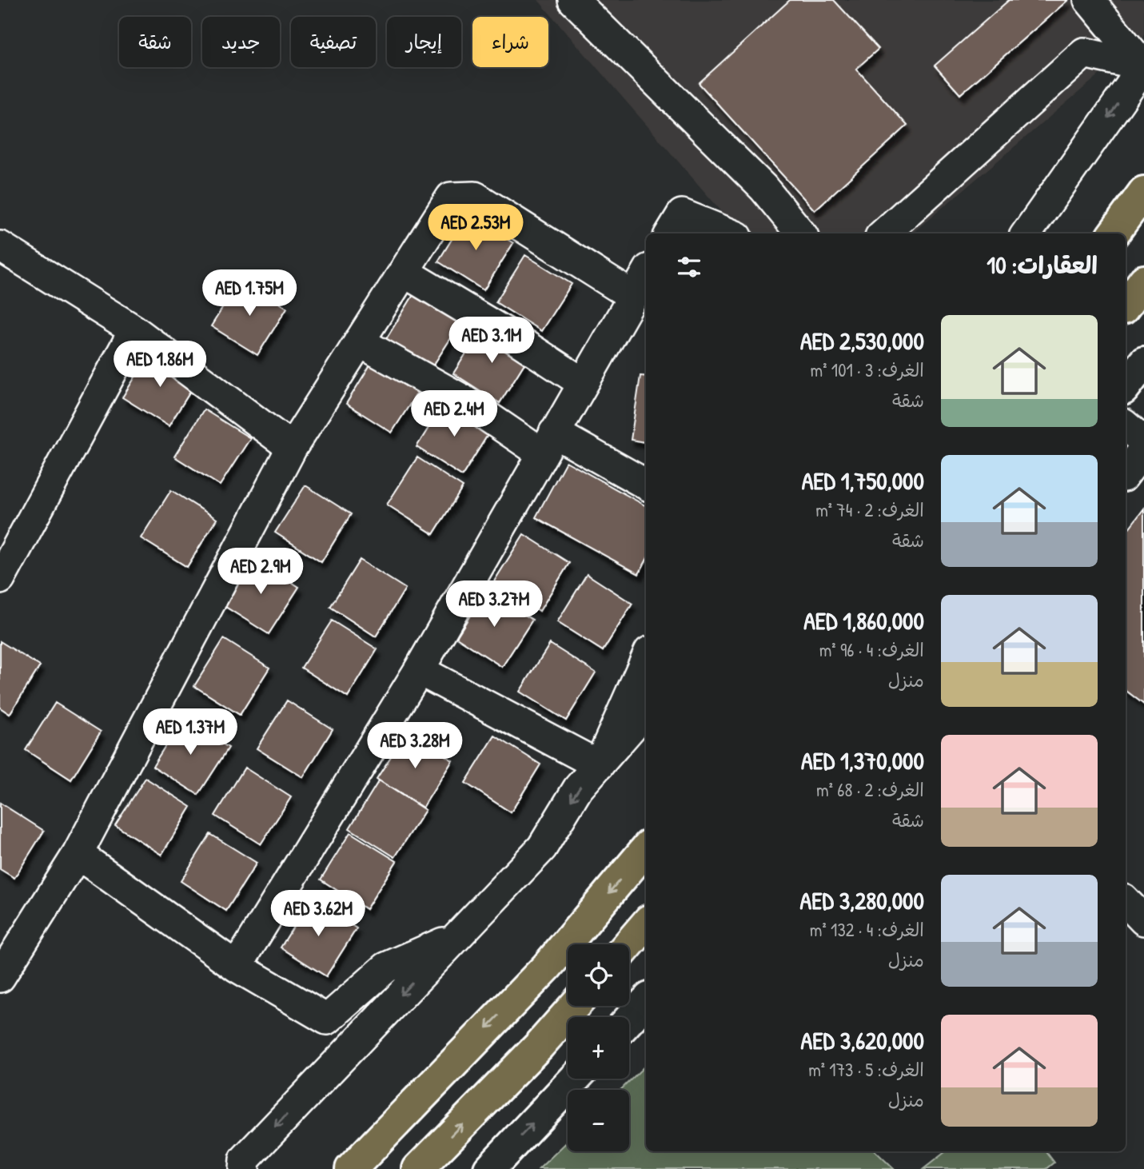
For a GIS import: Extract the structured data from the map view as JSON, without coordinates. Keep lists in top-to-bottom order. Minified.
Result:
{"page":{"chip":["شراء","إيجار","تصفية","جديد","شقة"],"price":["AED 2.53M","AED 1.75M","AED 3.1M","AED 1.86M","AED 2.4M","AED 2.9M","AED 3.27M","AED 1.37M","AED 3.28M","AED 3.62M"],"heading":"العقارات: 10","list":[{"name":"AED 2,530,000","note":"الغرف: 3 · 101 m² · شقة"},{"name":"AED 1,750,000","note":"الغرف: 2 · 74 m² · شقة"},{"name":"AED 1,860,000","note":"الغرف: 4 · 96 m² · منزل"},{"name":"AED 1,370,000","note":"الغرف: 2 · 68 m² · شقة"},{"name":"AED 3,280,000","note":"الغرف: 4 · 132 m² · منزل"},{"name":"AED 3,620,000","note":"الغرف: 5 · 173 m² · منزل"}],"map_buttons":["+","−"]}}
